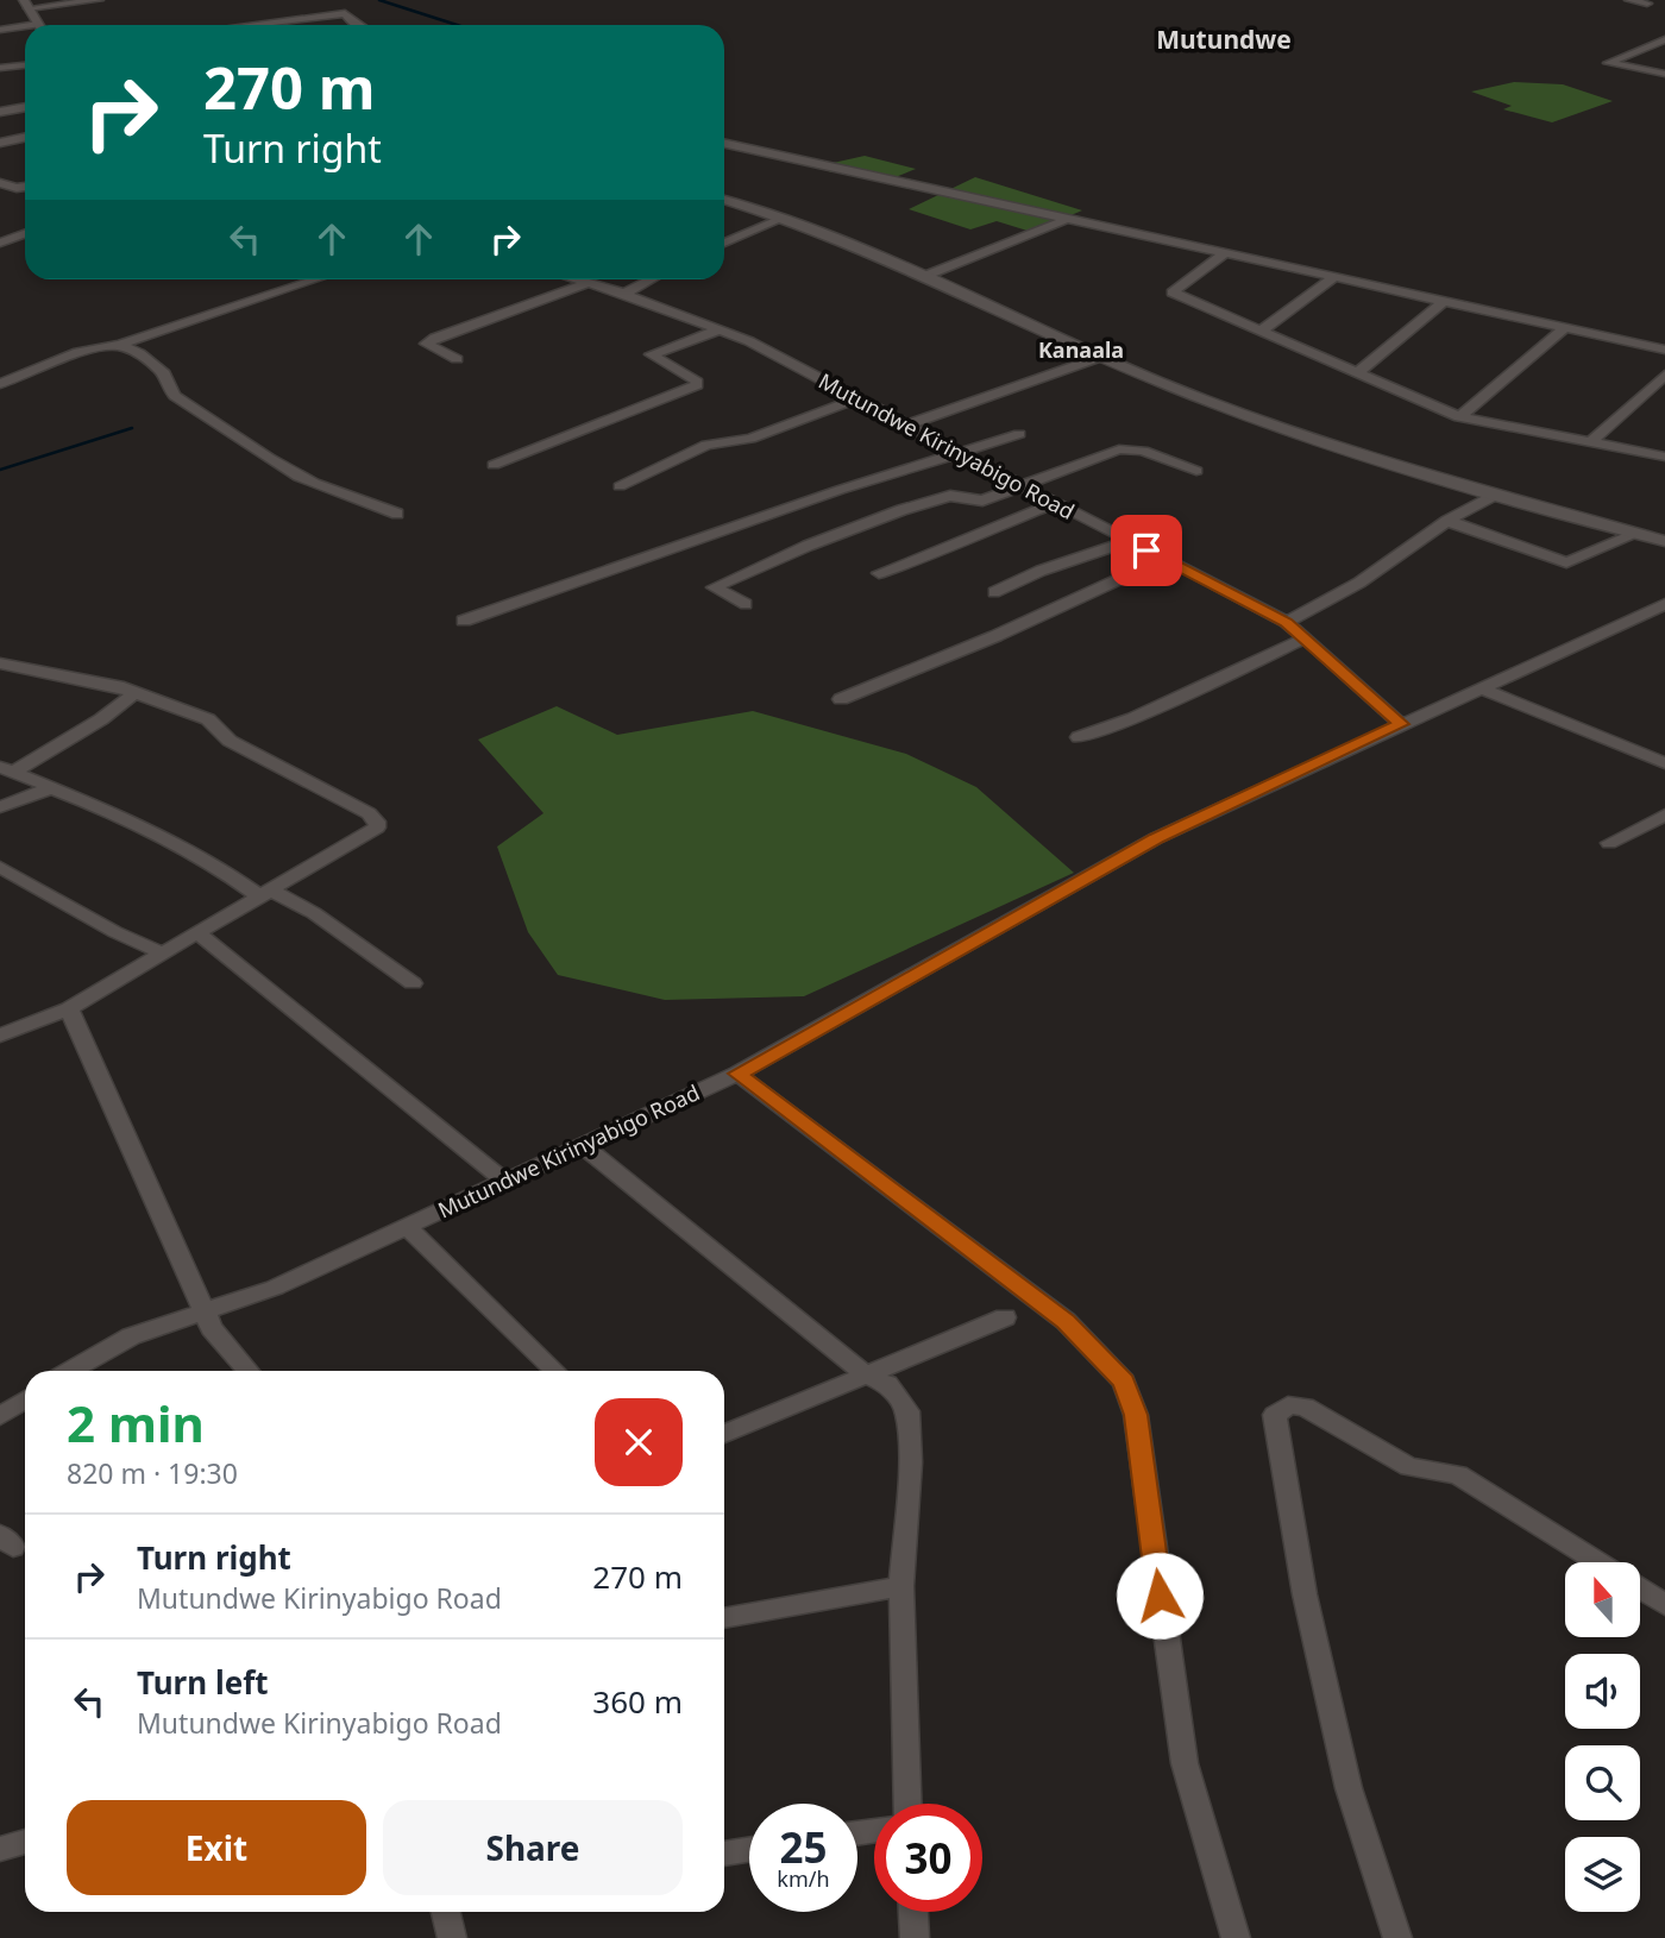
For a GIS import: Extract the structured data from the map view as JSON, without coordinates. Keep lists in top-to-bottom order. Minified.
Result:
{"streets":{"street":["Mutundwe Kirinyabigo Road"]},"districts":["Mutundwe","Kanaala"],"north":"top","page":{"turn":["270 m","Turn right"],"heading":["2 min","820 m · 19:30"],"list":[{"name":"Turn right","note":"Mutundwe Kirinyabigo Road","value":"270 m"},{"name":"Turn left","note":"Mutundwe Kirinyabigo Road","value":"360 m"}],"buttons":["Exit","Share"],"speed":"25 km/h","limit":"30"}}
